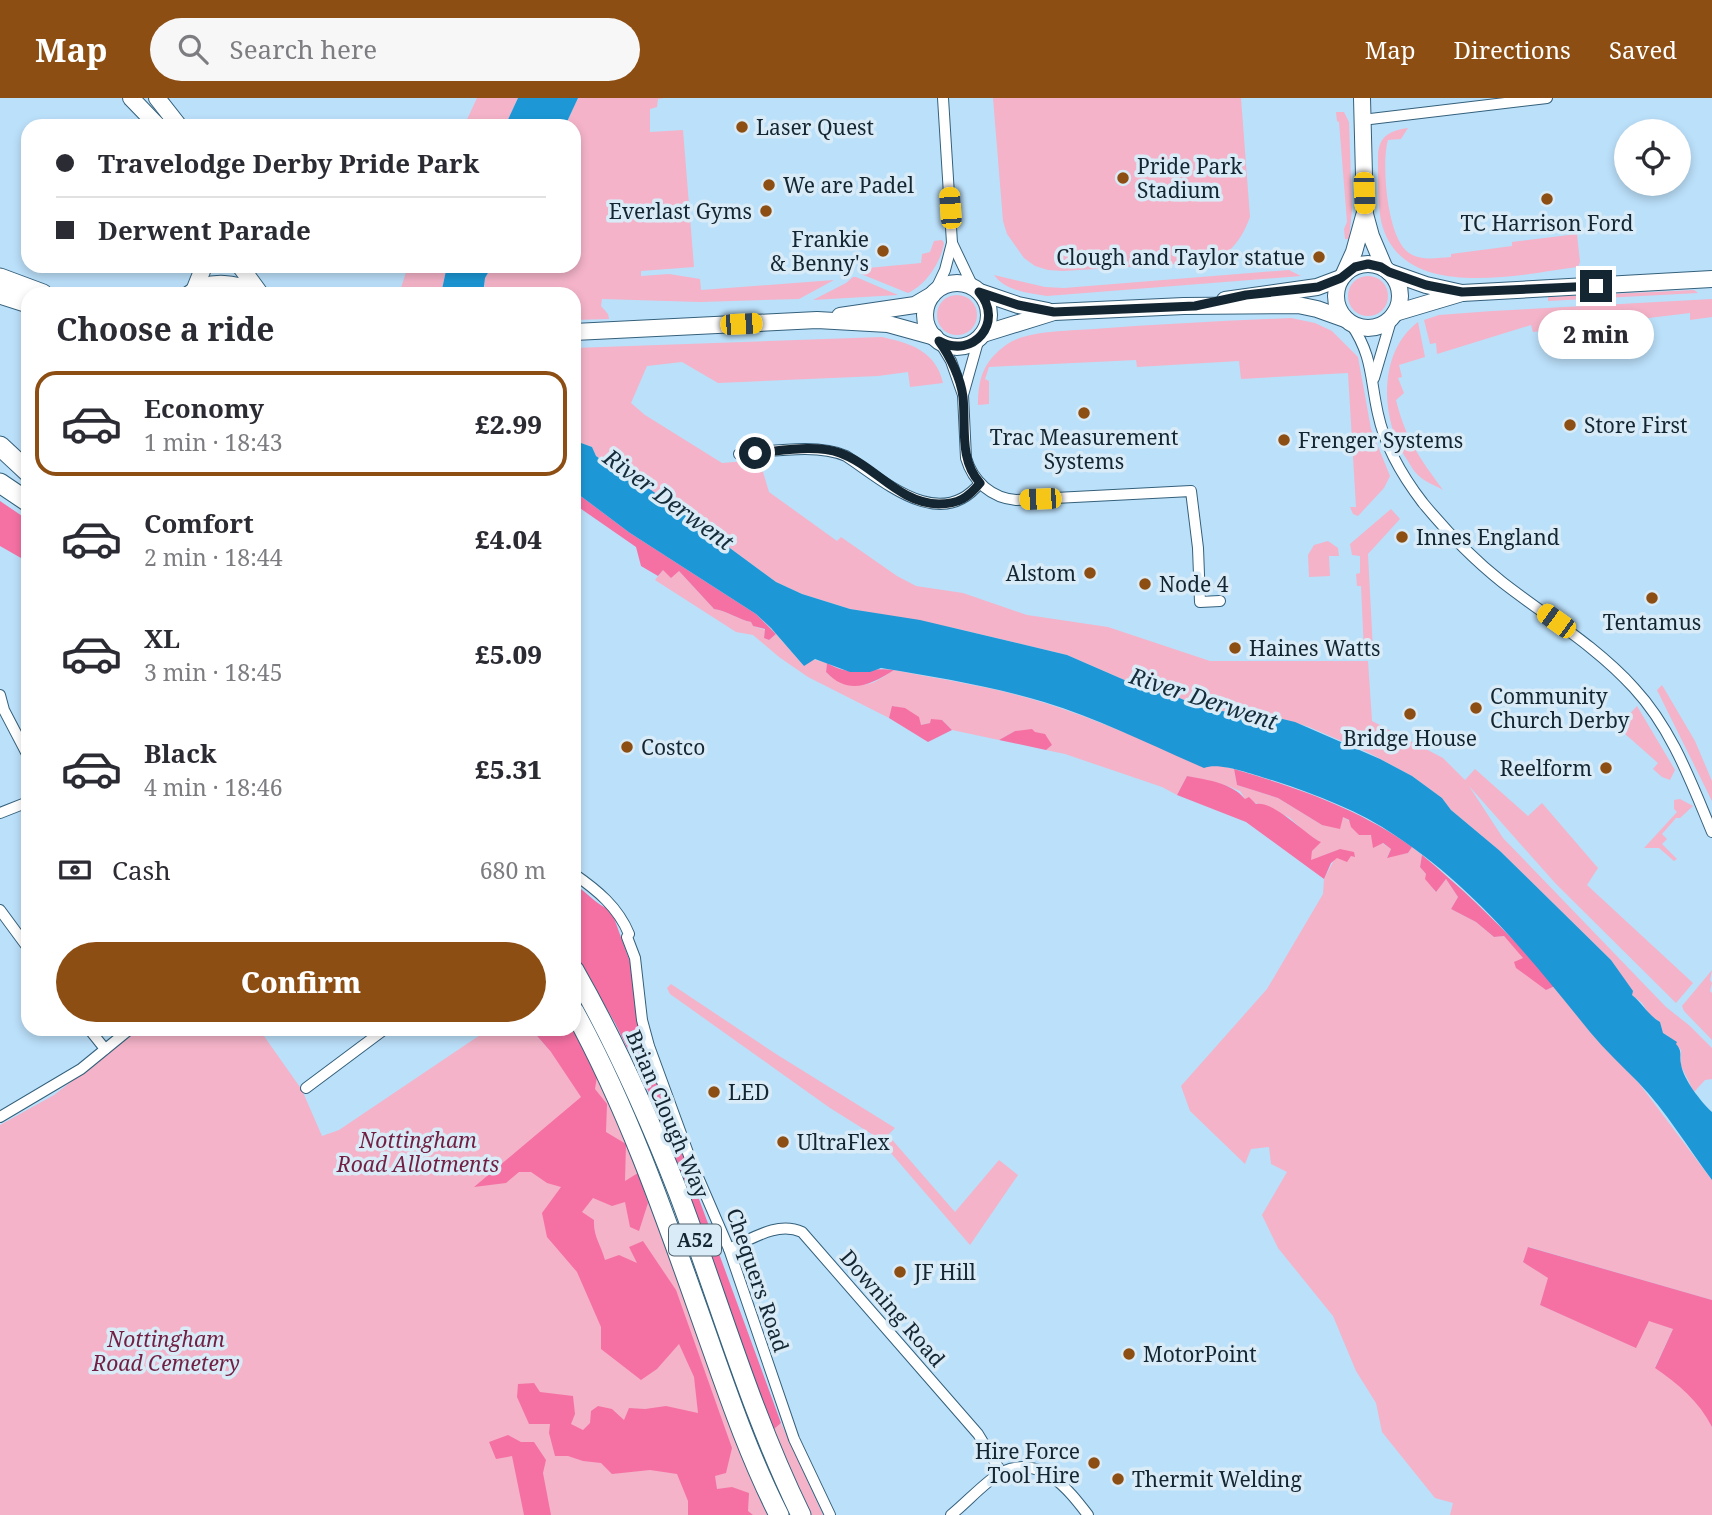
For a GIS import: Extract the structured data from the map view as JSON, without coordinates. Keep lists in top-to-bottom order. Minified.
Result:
{"streets":{"highway":["Brian Clough Way","A52"],"street":["Chequers Road","Downing Road"]},"crossings":[["Chequers Road","Downing Road"]],"water":["River Derwent"],"parks":["Nottingham Road Allotments","Nottingham Road Cemetery"],"places":["Laser Quest","Pride Park Stadium","We are Padel","TC Harrison Ford","Everlast Gyms","Frankie & Benny's","Clough and Taylor statue","Trac Measurement Systems","Store First","Frenger Systems","Innes England","Alstom","Node 4","Tentamus","Haines Watts","Community Church Derby","Bridge House","Costco","Reelform","LED","UltraFlex","JF Hill","MotorPoint","Hire Force Tool Hire","Thermit Welding"],"page":{"header":"Map","search":"Search here","nav":["Map","Directions","Saved"],"banner":["Travelodge Derby Pride Park","Derwent Parade"],"heading":"Choose a ride","bubble":"2 min","list":[{"name":"Economy","note":"1 min · 18:43","value":"£2.99"},{"name":"Comfort","note":"2 min · 18:44","value":"£4.04"},{"name":"XL","note":"3 min · 18:45","value":"£5.09"},{"name":"Black","note":"4 min · 18:46","value":"£5.31"}],"pay":["Cash","680 m"],"buttons":"Confirm"}}
